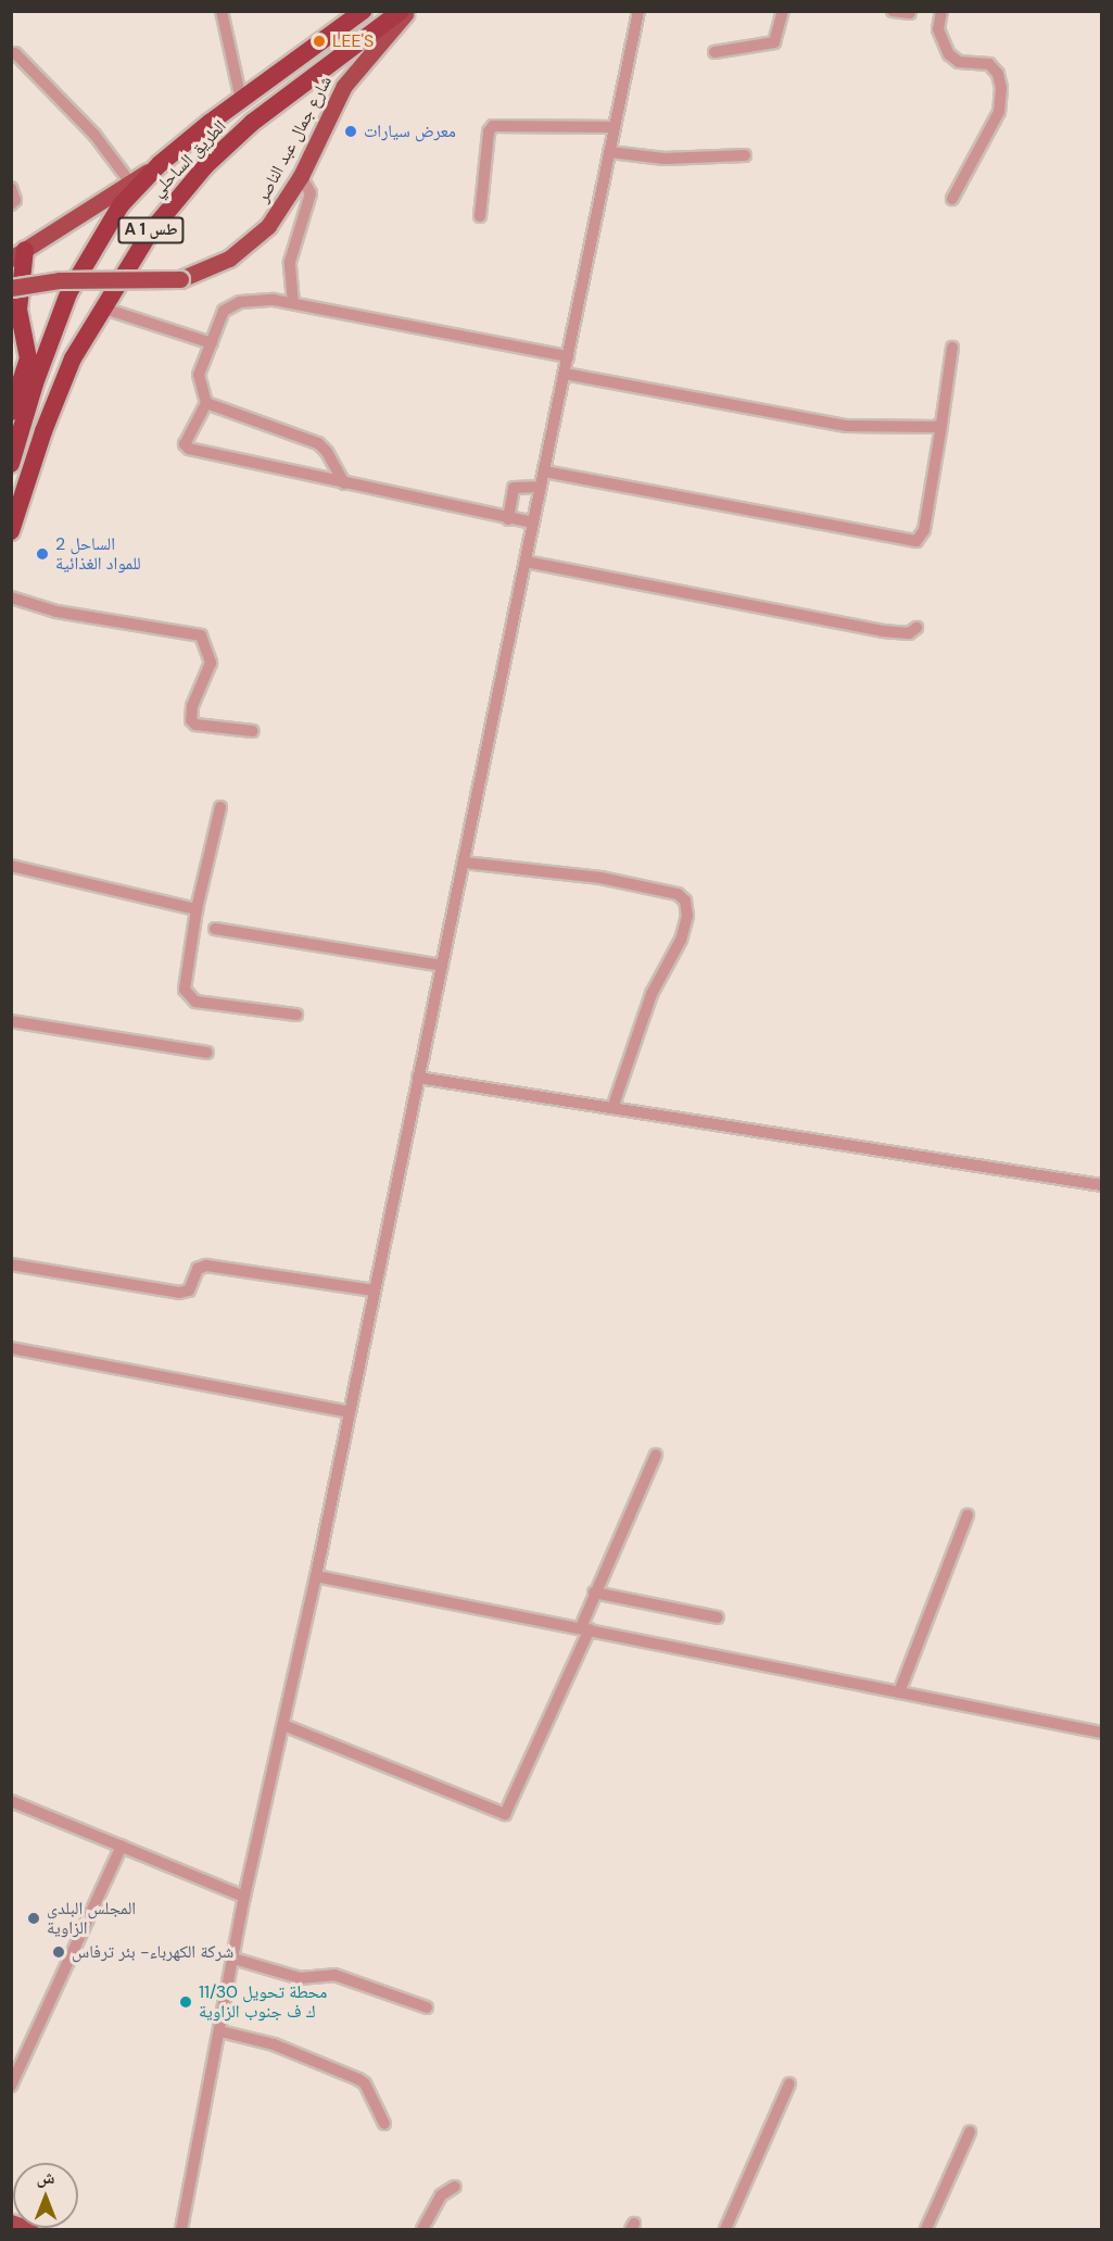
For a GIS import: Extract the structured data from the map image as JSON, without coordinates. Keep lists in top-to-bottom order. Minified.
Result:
{"streets":{"highway":["الطريق الساحلي","A 1 طس"],"main road":["شارع جمال عبد الناصر"]},"places":["LEE'S","معرض سيارات","الساحل 2 للمواد الغذائية","المجلس البلدي الزاوية","شركة الكهرباء- بئر ترفاس","محطة تحويل 11/30 ك ف جنوب الزاوية"],"north":"top"}
